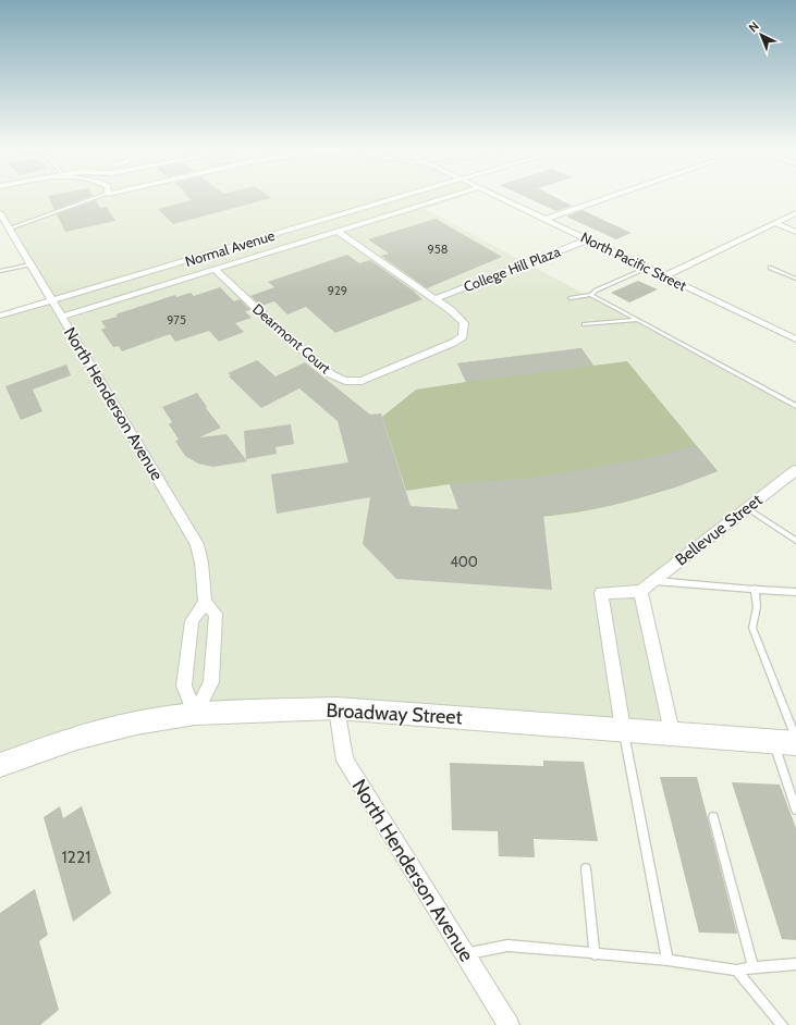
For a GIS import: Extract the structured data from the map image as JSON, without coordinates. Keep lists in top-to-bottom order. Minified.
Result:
{"streets":{"main road":["Broadway Street"],"street":["Normal Avenue","North Pacific Street","College Hill Plaza","Dearmont Court","North Henderson Avenue","Bellevue Street"]},"crossings":[["Normal Avenue","Dearmont Court"],["Normal Avenue","North Henderson Avenue"],["North Pacific Street","College Hill Plaza"],["College Hill Plaza","Dearmont Court"],["North Henderson Avenue","Broadway Street"]],"house_numbers":["958","929","975","400","1221"],"north":"top left"}
